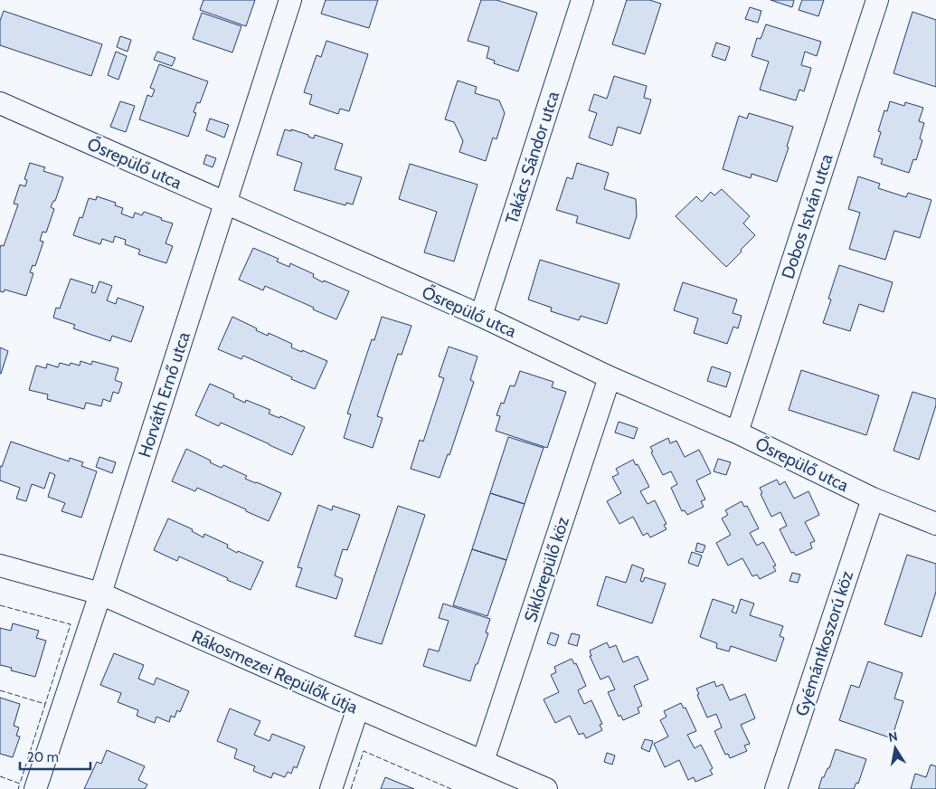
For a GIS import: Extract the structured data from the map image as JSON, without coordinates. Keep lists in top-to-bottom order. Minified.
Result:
{"streets":{"street":["Takács Sándor utca","Ősrepülő utca","Dobos István utca","Horváth Ernő utca","Siklórepülő köz","Gyémántkoszorú köz","Rákosmezei Repülők útja"]},"crossings":[["Takács Sándor utca","Ősrepülő utca"],["Ősrepülő utca","Dobos István utca"],["Ősrepülő utca","Horváth Ernő utca"],["Ősrepülő utca","Siklórepülő köz"],["Ősrepülő utca","Gyémántkoszorú köz"],["Horváth Ernő utca","Rákosmezei Repülők útja"],["Siklórepülő köz","Rákosmezei Repülők útja"]],"scale_bar":"20 m","north":"top"}
